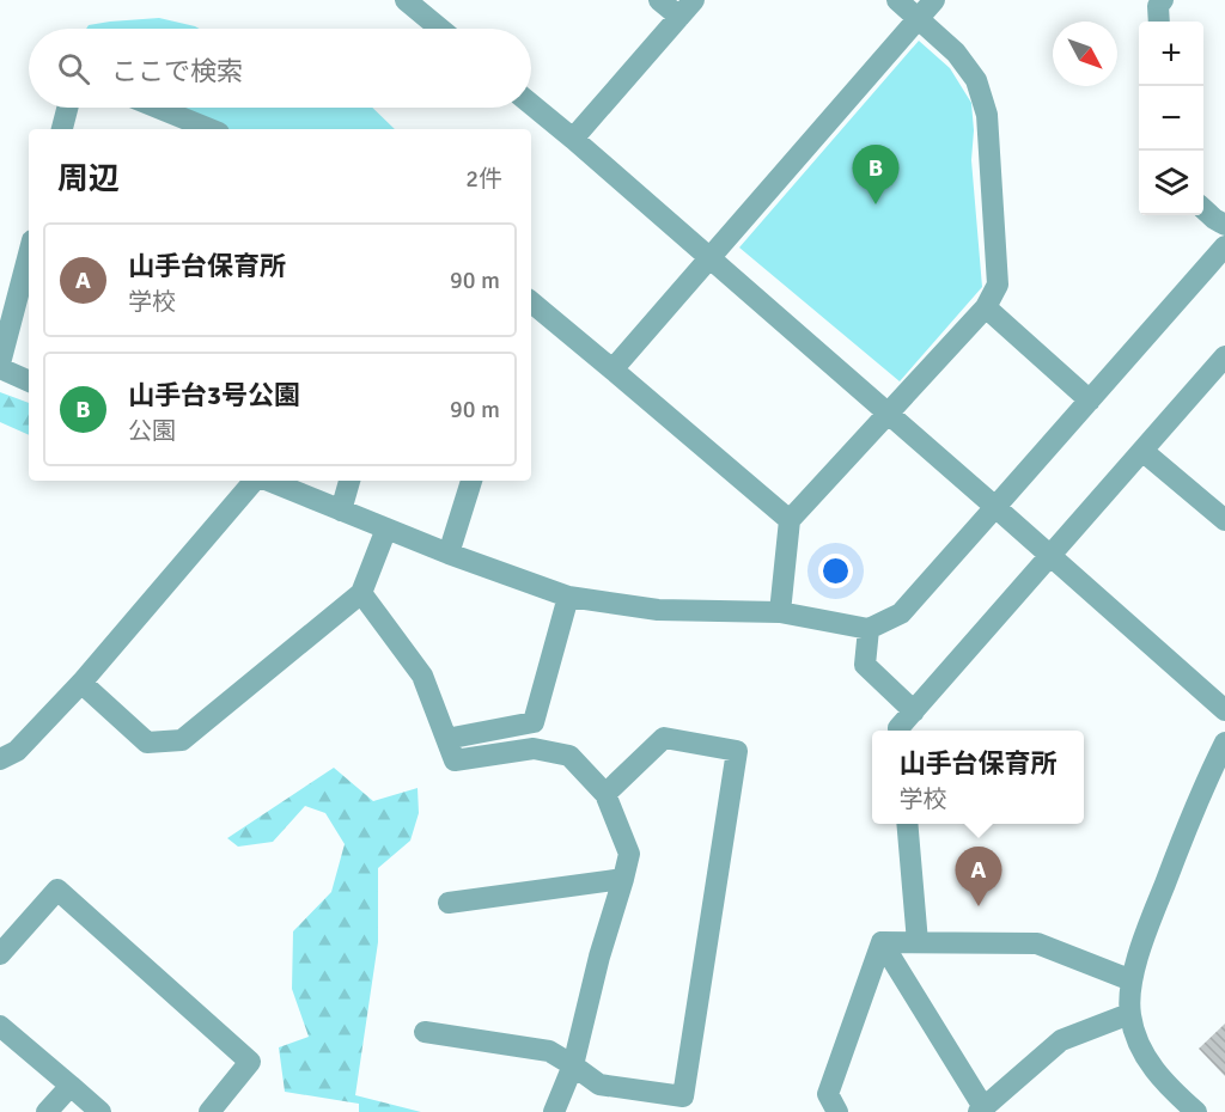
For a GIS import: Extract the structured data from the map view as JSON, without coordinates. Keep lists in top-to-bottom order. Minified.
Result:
{"north":"bottom right","page":{"map_buttons":["+","−"],"search":"ここで検索","heading":["周辺","2件"],"pins":["B","A"],"list":[{"mark":"A","name":"山手台保育所","note":"学校","value":"90 m"},{"mark":"B","name":"山手台3号公園","note":"公園","value":"90 m"}],"popup":["山手台保育所","学校"]}}
